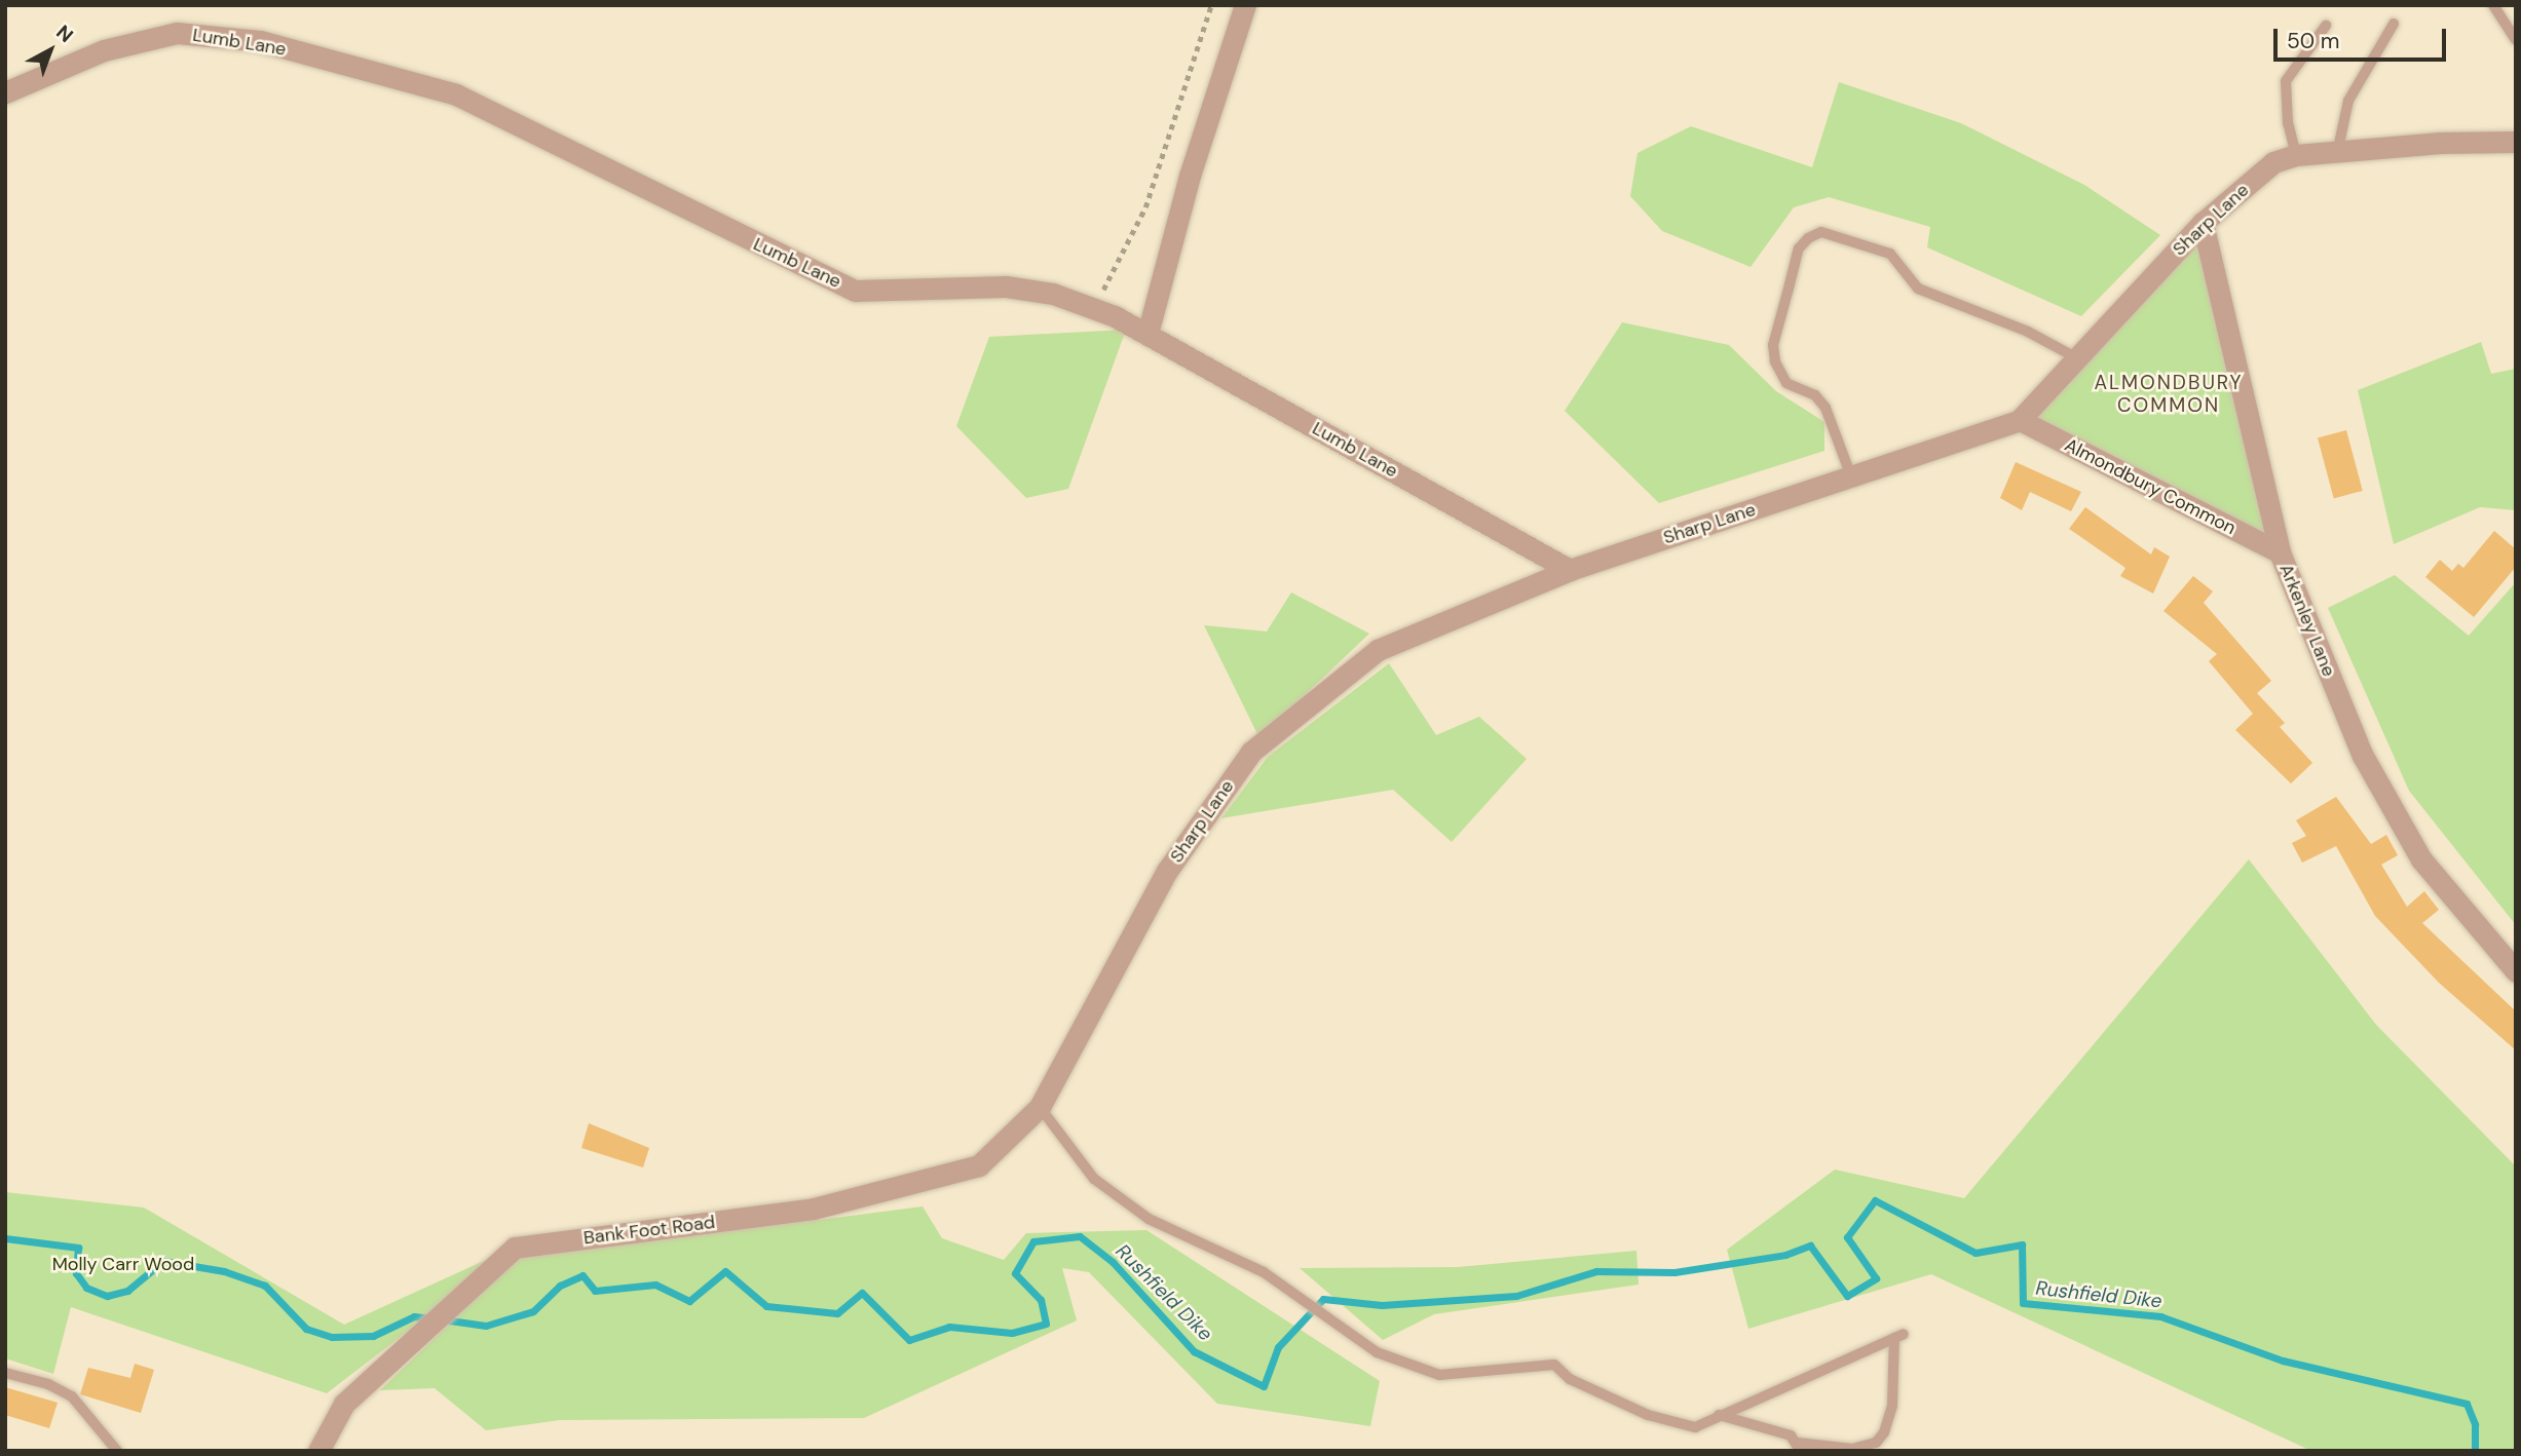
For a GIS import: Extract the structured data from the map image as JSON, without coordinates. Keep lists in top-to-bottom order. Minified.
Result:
{"streets":{"street":["Lumb Lane","Sharp Lane","Almondbury Common","Arkenley Lane","Bank Foot Road"]},"crossings":[["Lumb Lane","Sharp Lane"],["Sharp Lane","Almondbury Common"],["Sharp Lane","Arkenley Lane"],["Sharp Lane","Bank Foot Road"],["Almondbury Common","Arkenley Lane"]],"districts":["ALMONDBURY COMMON"],"water":["Rushfield Dike"],"parks":["Molly Carr Wood"],"scale_bar":"50 m","north":"top right"}
